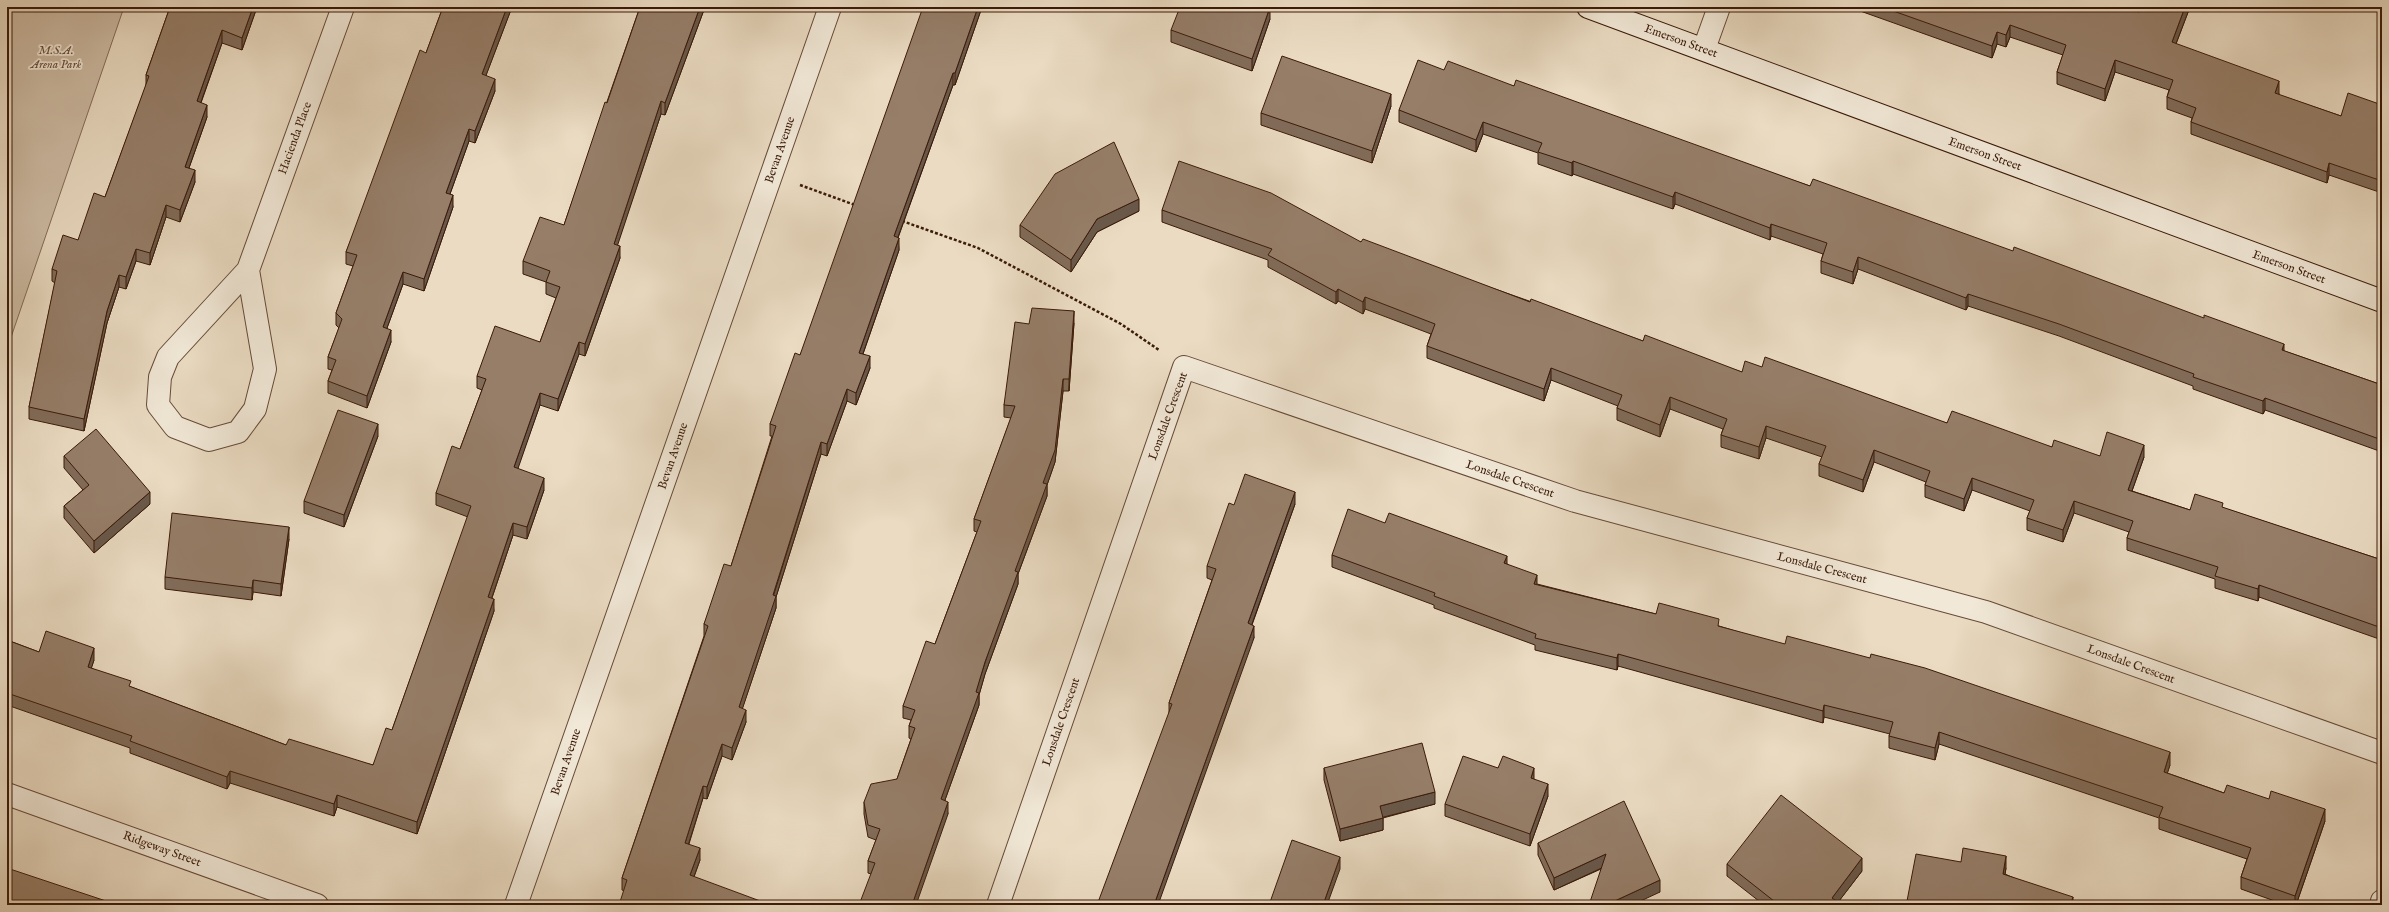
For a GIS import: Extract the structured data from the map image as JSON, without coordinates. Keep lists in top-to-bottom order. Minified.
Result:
{"streets":{"street":["Emerson Street","Hacienda Place","Bevan Avenue","Lonsdale Crescent","Ridgeway Street"]},"parks":["M.S.A. Arena Park"]}
